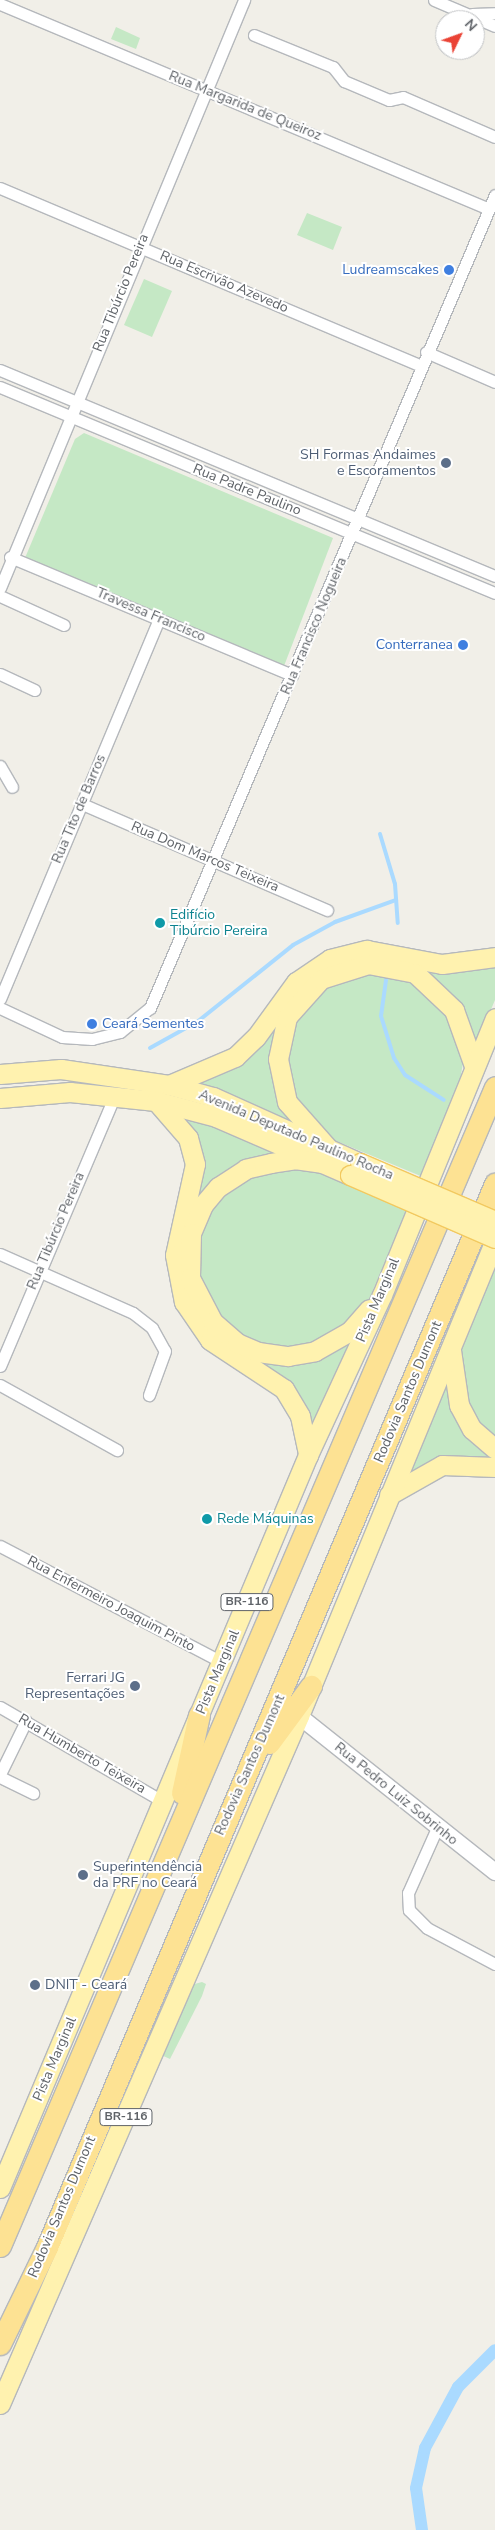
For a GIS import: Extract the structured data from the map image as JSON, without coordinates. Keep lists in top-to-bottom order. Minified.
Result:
{"streets":{"highway":["Rodovia Santos Dumont","BR-116"],"main road":["Avenida Deputado Paulino Rocha","Pista Marginal"],"street":["Rua Margarida de Queiroz","Rua Escrivão Azevedo","Rua Tibúrcio Pereira","Rua Padre Paulino","Travessa Francisco","Rua Francisco Nogueira","Rua Tito de Barros","Rua Dom Marcos Teixeira","Rua Enfermeiro Joaquim Pinto","Rua Humberto Teixeira","Rua Pedro Luiz Sobrinho"]},"crossings":[["Rua Margarida de Queiroz","Rua Tibúrcio Pereira"],["Rua Margarida de Queiroz","Rua Francisco Nogueira"],["Rua Escrivão Azevedo","Rua Tibúrcio Pereira"],["Rua Escrivão Azevedo","Rua Francisco Nogueira"],["Rua Tibúrcio Pereira","Rua Padre Paulino"],["Rua Tibúrcio Pereira","Travessa Francisco"],["Rua Tibúrcio Pereira","Avenida Deputado Paulino Rocha"],["Rua Padre Paulino","Rua Francisco Nogueira"],["Travessa Francisco","Rua Francisco Nogueira"],["Travessa Francisco","Rua Tito de Barros"],["Rua Francisco Nogueira","Rua Dom Marcos Teixeira"],["Rua Tito de Barros","Rua Dom Marcos Teixeira"],["Avenida Deputado Paulino Rocha","BR-116"],["Pista Marginal","Rua Enfermeiro Joaquim Pinto"],["Pista Marginal","Rua Humberto Teixeira"],["BR-116","Rua Pedro Luiz Sobrinho"]],"places":["Ludreamscakes","SH Formas Andaimes e Escoramentos","Conterranea","Edifício Tibúrcio Pereira","Ceará Sementes","Rede Máquinas","Ferrari JG Representações","Superintendência da PRF no Ceará","DNIT - Ceará"],"north":"top right"}
